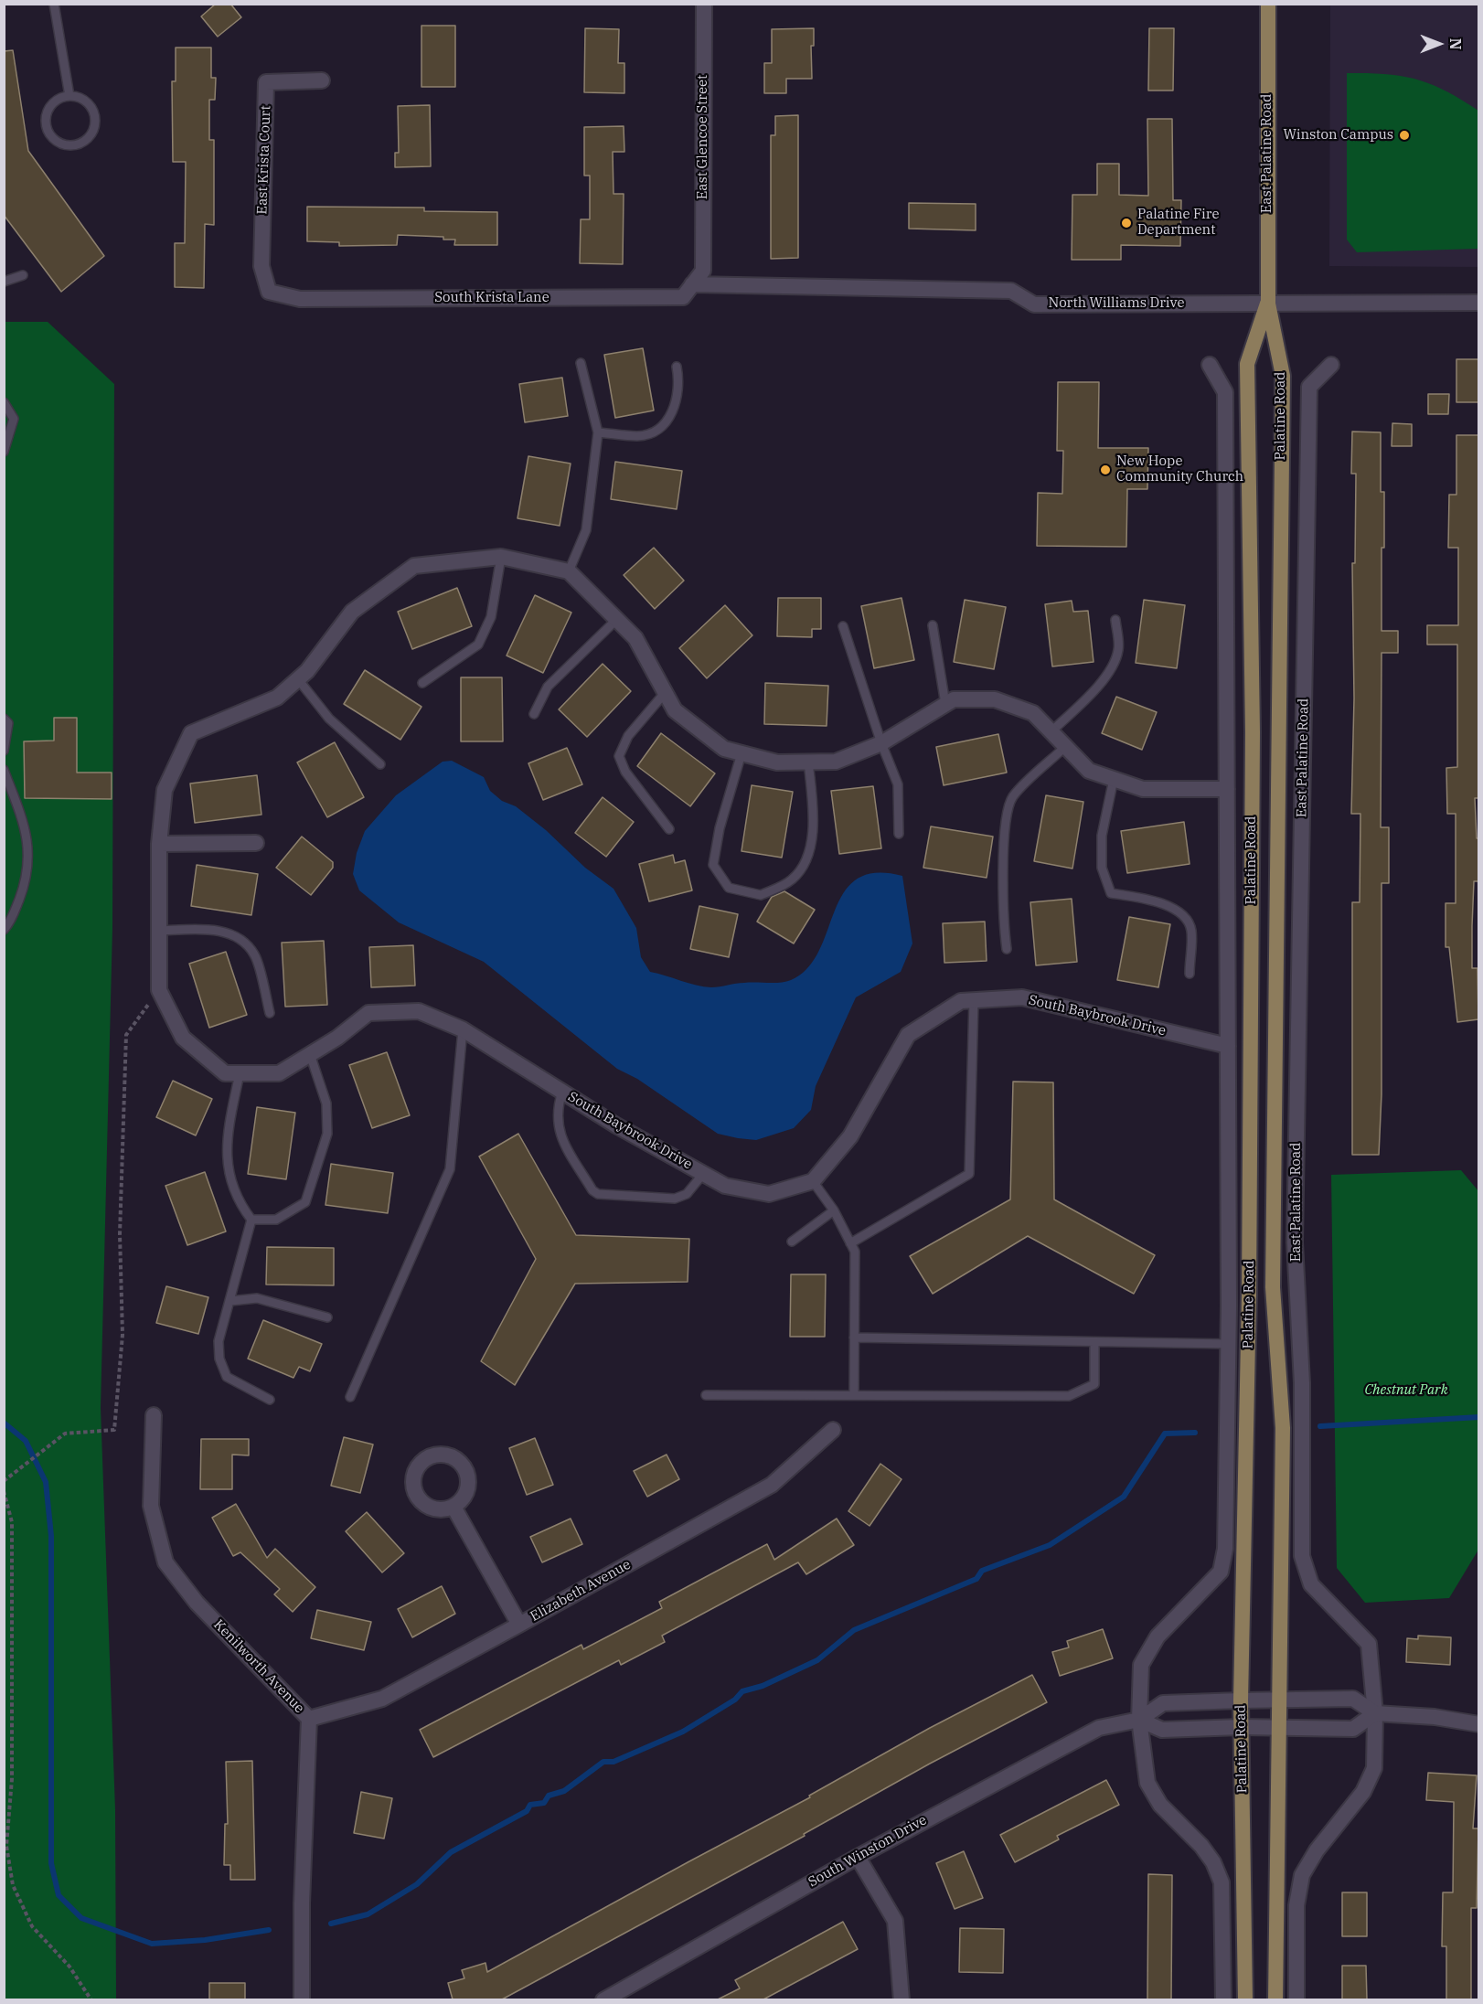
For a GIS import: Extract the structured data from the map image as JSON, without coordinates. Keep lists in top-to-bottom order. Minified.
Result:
{"streets":{"main road":["East Palatine Road","Palatine Road"],"street":["East Glencoe Street","East Krista Court","South Krista Lane","North Williams Drive","South Baybrook Drive","Elizabeth Avenue","Kenilworth Avenue","South Winston Drive"]},"crossings":[["East Glencoe Street","South Krista Lane"],["East Palatine Road","North Williams Drive"],["East Palatine Road","Palatine Road"],["East Palatine Road","South Winston Drive"],["East Krista Court","South Krista Lane"],["South Krista Lane","North Williams Drive"],["North Williams Drive","Palatine Road"],["Palatine Road","South Baybrook Drive"],["Palatine Road","South Winston Drive"],["Elizabeth Avenue","Kenilworth Avenue"]],"parks":["Chestnut Park"],"places":["Winston Campus","Palatine Fire Department","New Hope Community Church"],"north":"right"}
